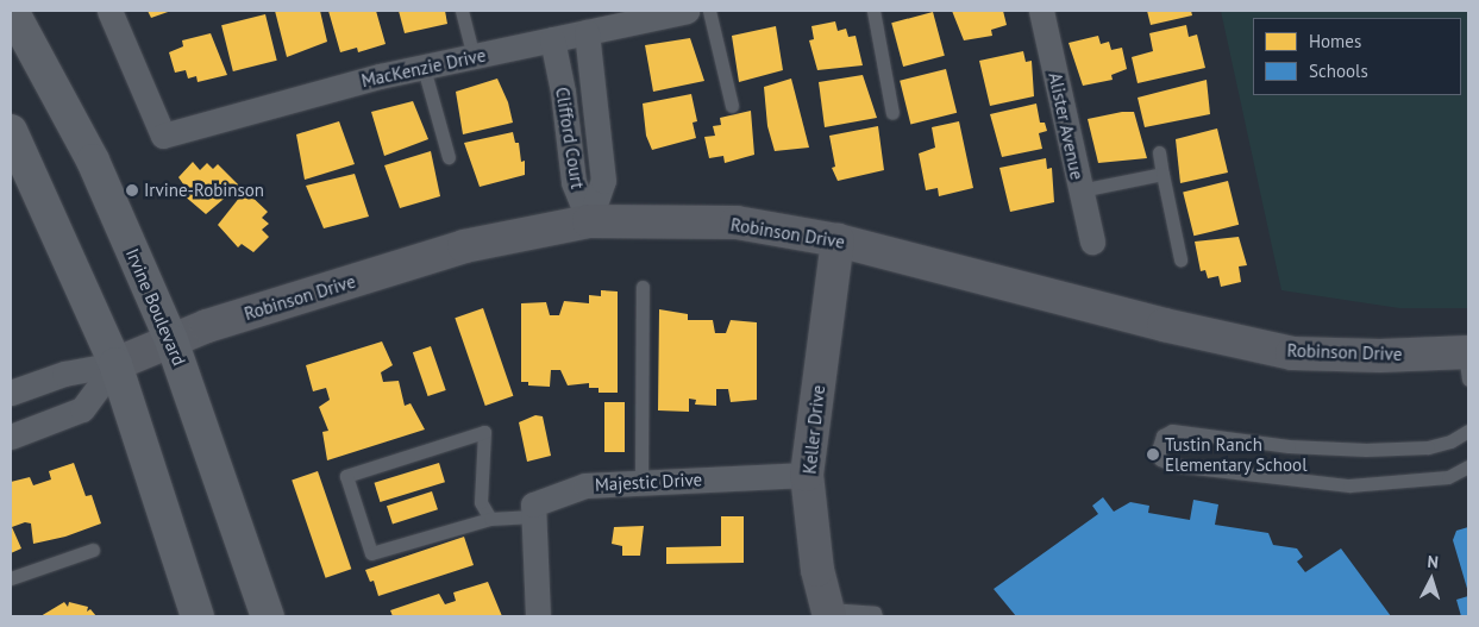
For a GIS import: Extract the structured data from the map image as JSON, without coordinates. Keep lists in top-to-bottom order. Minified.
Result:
{"streets":{"main road":["Irvine Boulevard"],"street":["MacKenzie Drive","Alister Avenue","Clifford Court","Robinson Drive","Keller Drive","Majestic Drive"]},"crossings":[["MacKenzie Drive","Clifford Court"],["Clifford Court","Robinson Drive"],["Robinson Drive","Irvine Boulevard"],["Robinson Drive","Keller Drive"],["Keller Drive","Majestic Drive"]],"places":["Irvine-Robinson","Tustin Ranch Elementary School"],"legend":["Homes","Schools"],"north":"top"}
